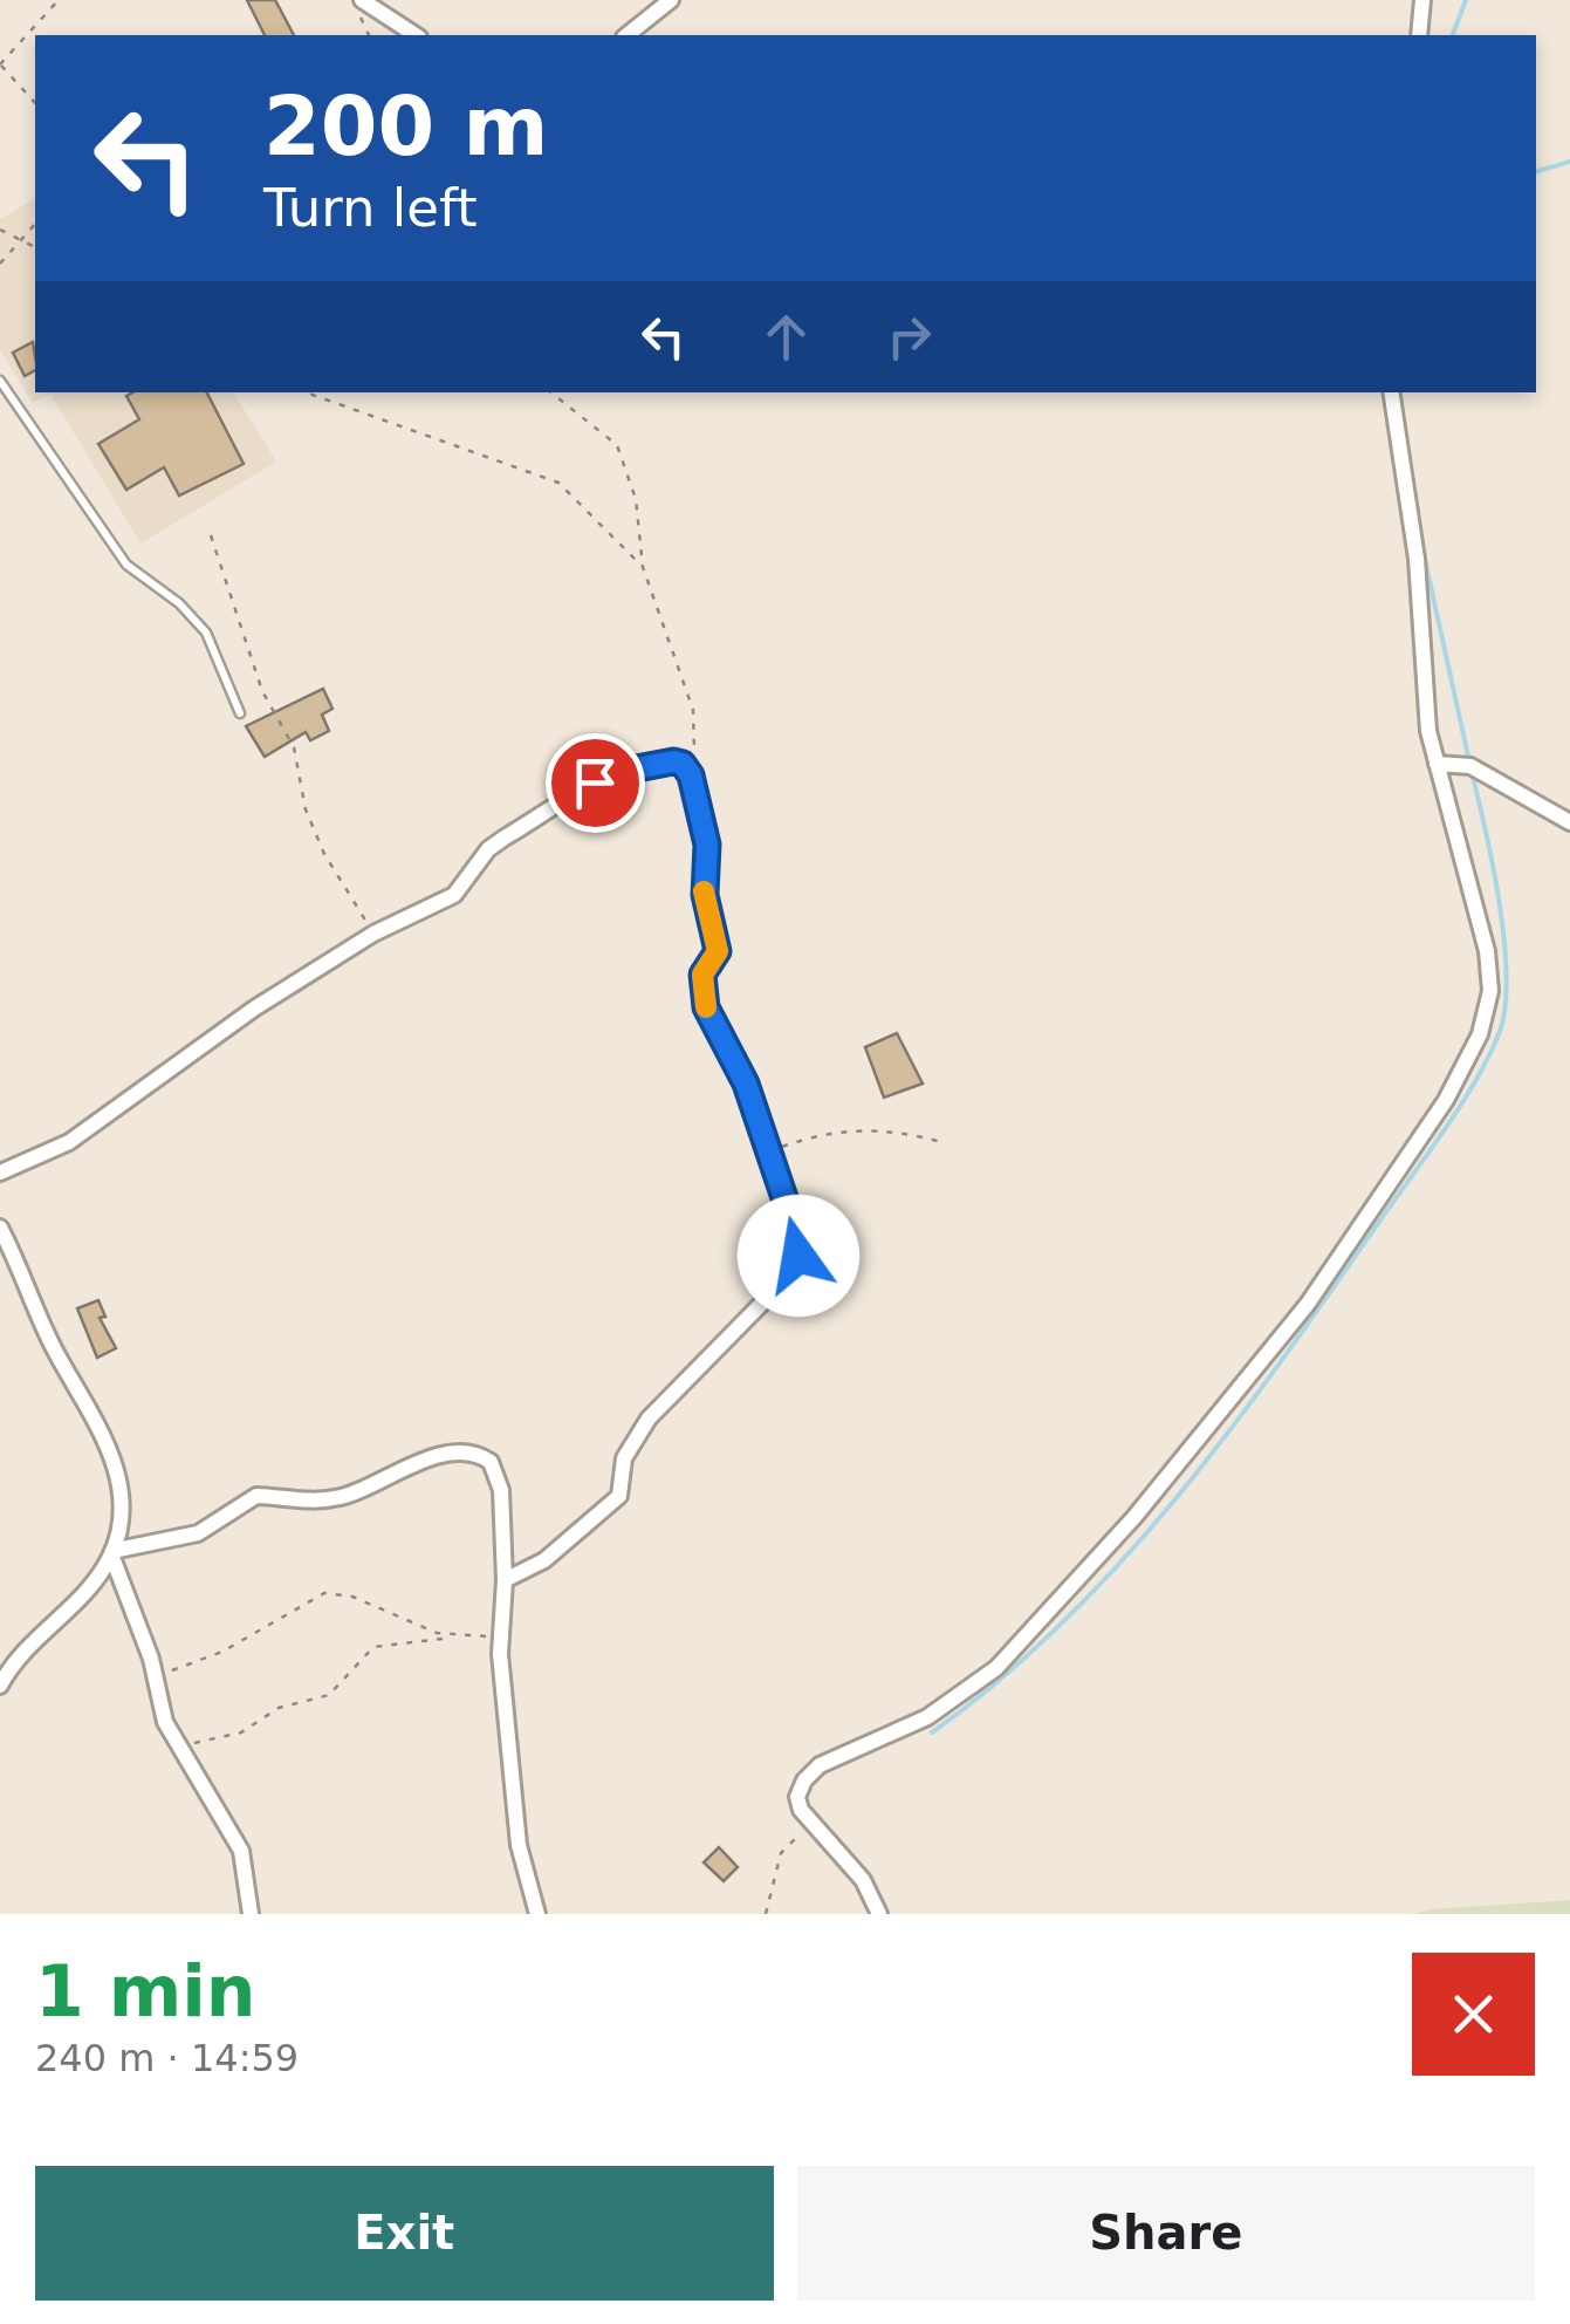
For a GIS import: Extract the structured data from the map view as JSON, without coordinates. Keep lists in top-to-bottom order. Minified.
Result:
{"page":{"turn":["200 m","Turn left"],"heading":["1 min","240 m · 14:59"],"buttons":["Exit","Share"]}}
